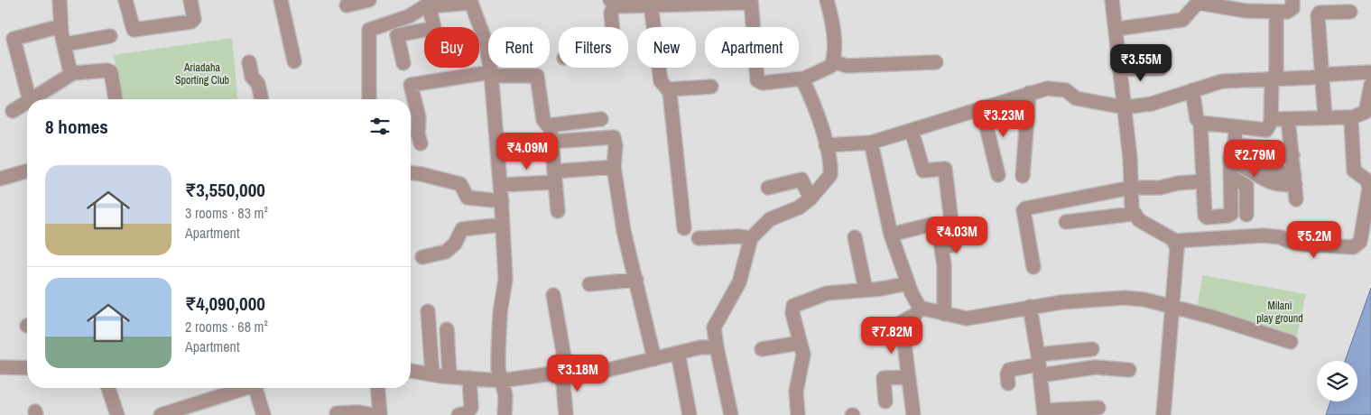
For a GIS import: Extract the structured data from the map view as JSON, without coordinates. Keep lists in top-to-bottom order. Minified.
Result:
{"parks":["Ariadaha Sporting Club","Milani play ground"],"page":{"chip":["Buy","Rent","Filters","New","Apartment"],"price":["₹3.55M","₹3.23M","₹4.09M","₹2.79M","₹4.03M","₹5.2M","₹7.82M","₹3.18M"],"heading":"8 homes","list":[{"name":"₹3,550,000","note":"3 rooms · 83 m² · Apartment"},{"name":"₹4,090,000","note":"2 rooms · 68 m² · Apartment"}]}}
